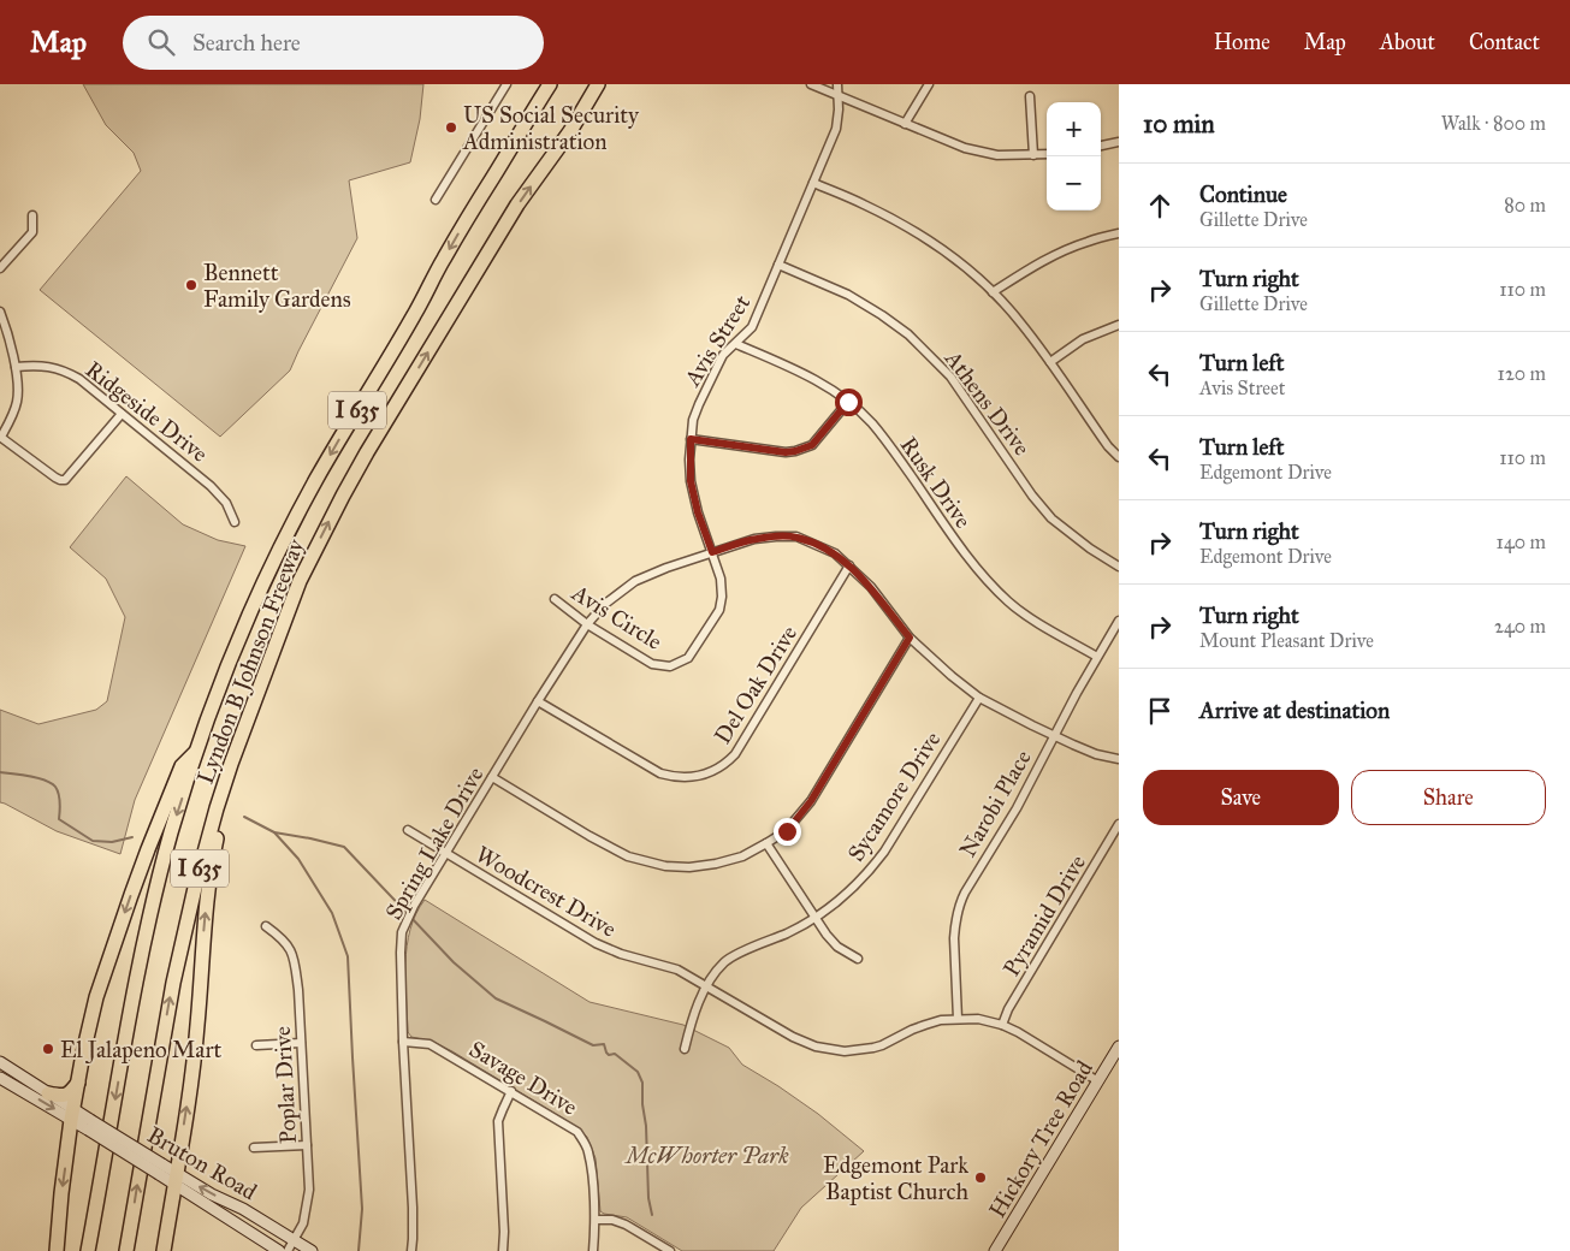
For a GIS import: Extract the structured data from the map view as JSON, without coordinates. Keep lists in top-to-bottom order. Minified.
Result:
{"streets":{"highway":["I 635","Lyndon B Johnson Freeway"],"main road":["Hickory Tree Road","Bruton Road"],"street":["Avis Street","Athens Drive","Ridgeside Drive","Rusk Drive","Avis Circle","Del Oak Drive","Sycamore Drive","Narobi Place","Spring Lake Drive","Woodcrest Drive","Pyramid Drive","Savage Drive","Poplar Drive"]},"crossings":[["Avis Street","Athens Drive"],["Avis Street","Rusk Drive"],["Avis Street","Avis Circle"],["Avis Street","Spring Lake Drive"],["Rusk Drive","Narobi Place"],["Avis Circle","Spring Lake Drive"],["Del Oak Drive","Spring Lake Drive"],["Sycamore Drive","Spring Lake Drive"],["Sycamore Drive","Woodcrest Drive"],["Narobi Place","Spring Lake Drive"],["Narobi Place","Woodcrest Drive"],["Spring Lake Drive","Woodcrest Drive"],["Spring Lake Drive","Savage Drive"],["Woodcrest Drive","Pyramid Drive"],["Woodcrest Drive","Hickory Tree Road"],["Poplar Drive","Bruton Road"]],"parks":["McWhorter Park"],"places":["US Social Security Administration","Bennett Family Gardens","El Jalapeno Mart","Edgemont Park Baptist Church"],"page":{"header":"Map","search":"Search here","nav":["Home","Map","About","Contact"],"heading":["10 min","Walk · 800 m"],"map_buttons":["+","−"],"list":[["Continue","Gillette Drive","80 m"],["Turn right","Gillette Drive","110 m"],["Turn left","Avis Street","120 m"],["Turn left","Edgemont Drive","110 m"],["Turn right","Edgemont Drive","140 m"],["Turn right","Mount Pleasant Drive","240 m"],"Arrive at destination"],"buttons":["Save","Share"]}}
